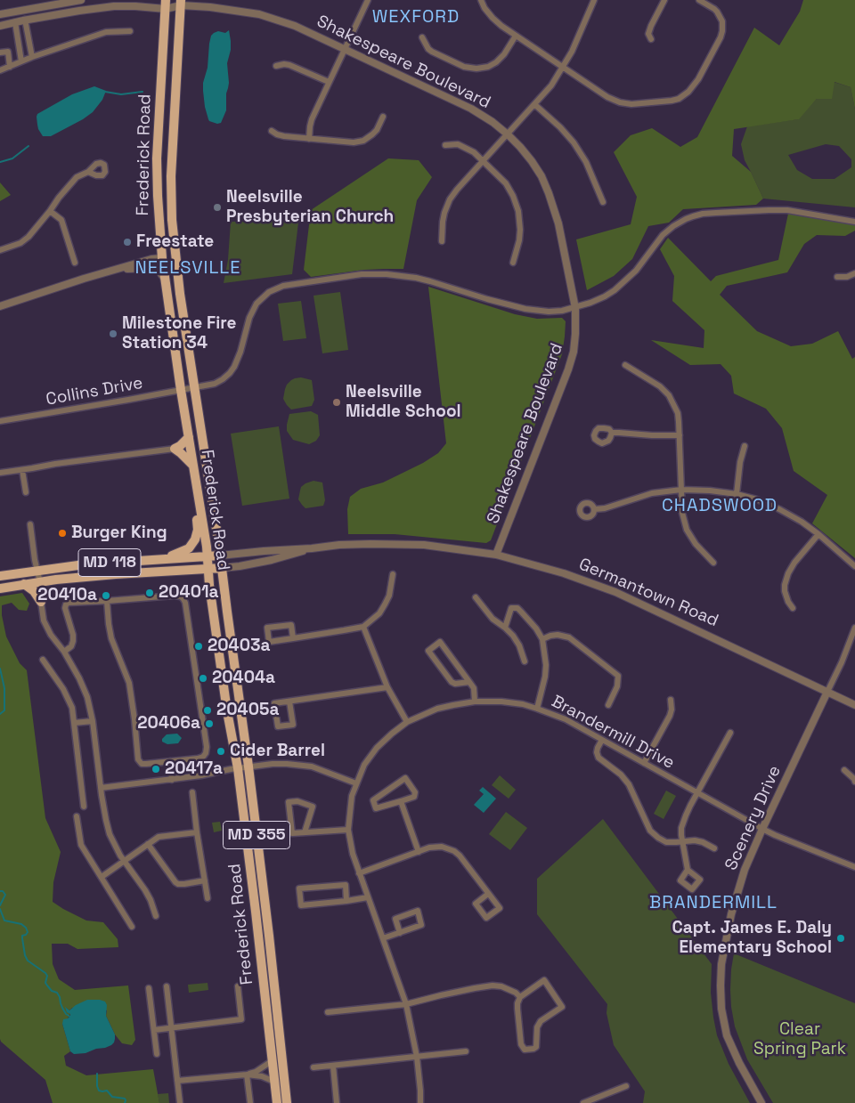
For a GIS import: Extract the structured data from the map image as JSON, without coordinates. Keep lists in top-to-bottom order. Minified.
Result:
{"streets":{"main road":["Frederick Road","MD 118","Germantown Road","MD 355"],"street":["Shakespeare Boulevard","Collins Drive","Brandermill Drive","Scenery Drive"]},"crossings":[["Shakespeare Boulevard","Frederick Road"],["Shakespeare Boulevard","Collins Drive"],["Shakespeare Boulevard","Germantown Road"],["Frederick Road","Collins Drive"],["Frederick Road","Germantown Road"],["Germantown Road","Scenery Drive"],["Brandermill Drive","Scenery Drive"]],"districts":["WEXFORD","NEELSVILLE","CHADSWOOD","BRANDERMILL"],"parks":["Clear Spring Park"],"places":["Neelsville Presbyterian Church","Freestate","Milestone Fire Station 34","Neelsville Middle School","Burger King","20401a","20410a","20403a","20404a","20405a","20406a","Cider Barrel","20417a","Capt. James E. Daly Elementary School"]}
